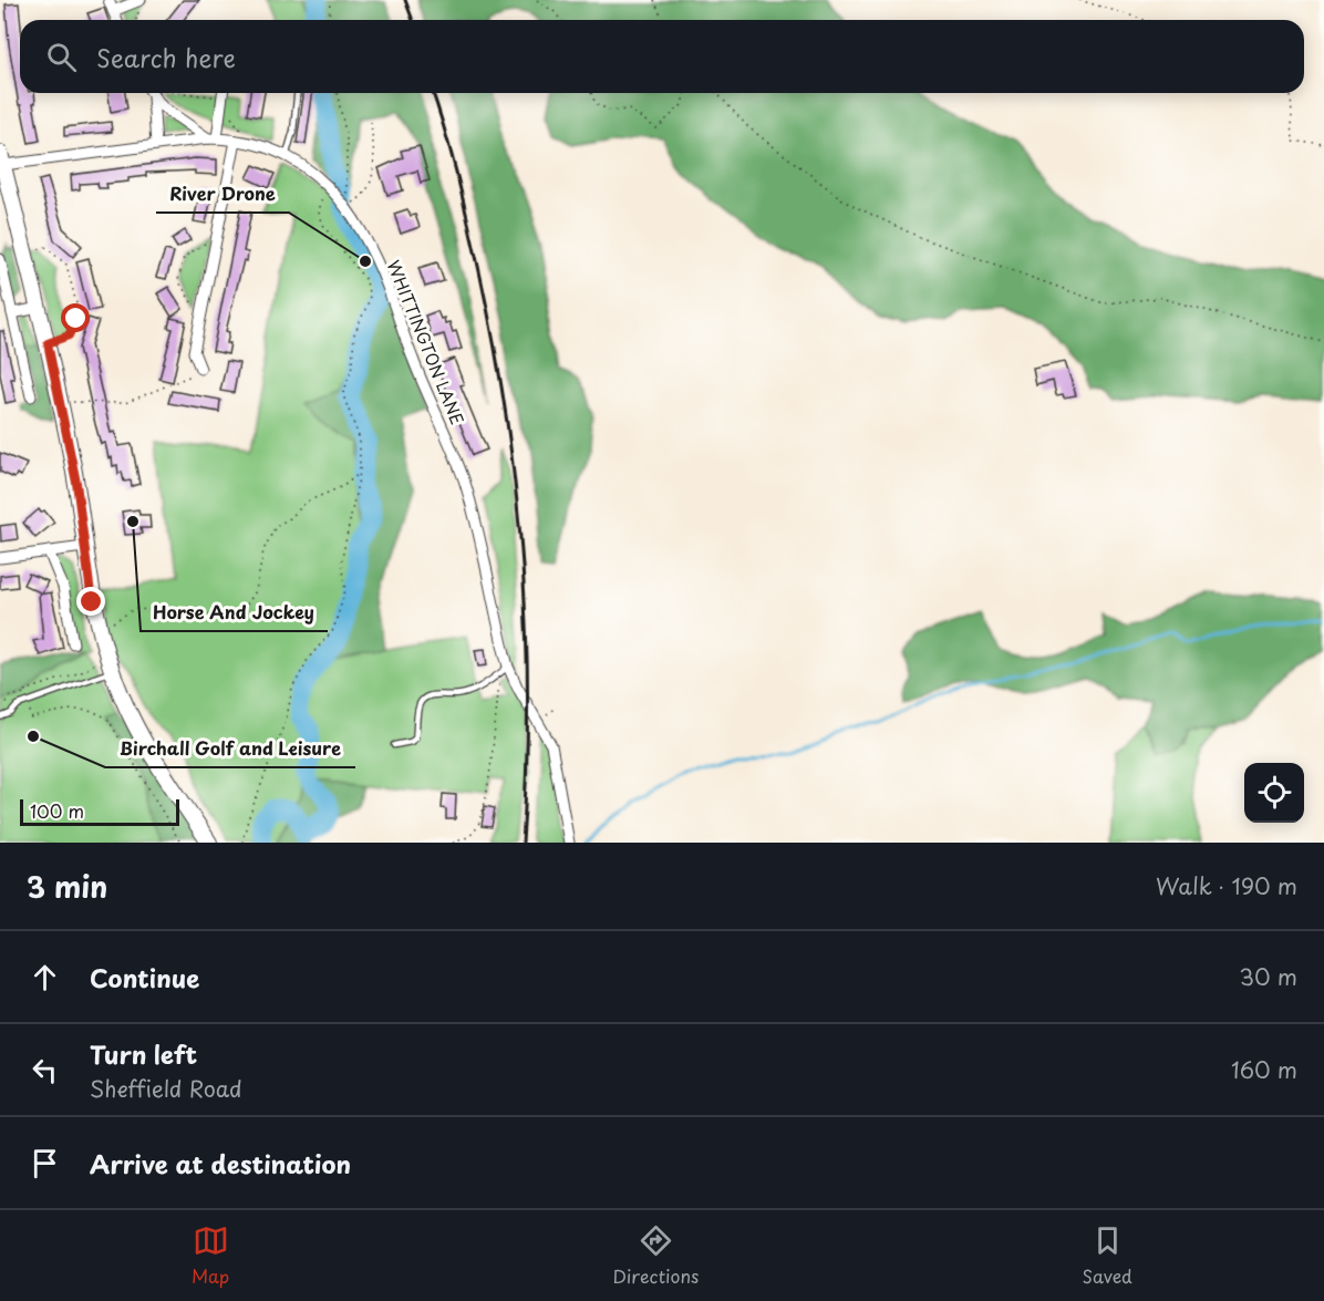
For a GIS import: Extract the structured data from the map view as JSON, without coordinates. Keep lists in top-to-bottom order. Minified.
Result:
{"streets":{"street":["WHITTINGTON LANE"]},"places":["River Drone","Horse And Jockey","Birchall Golf and Leisure"],"scale_bar":"100 m","page":{"search":"Search here","scale":"100 m","heading":["3 min","Walk · 190 m"],"list":[["Continue","30 m"],["Turn left","Sheffield Road","160 m"],"Arrive at destination"],"nav":["Map","Directions","Saved"]}}
